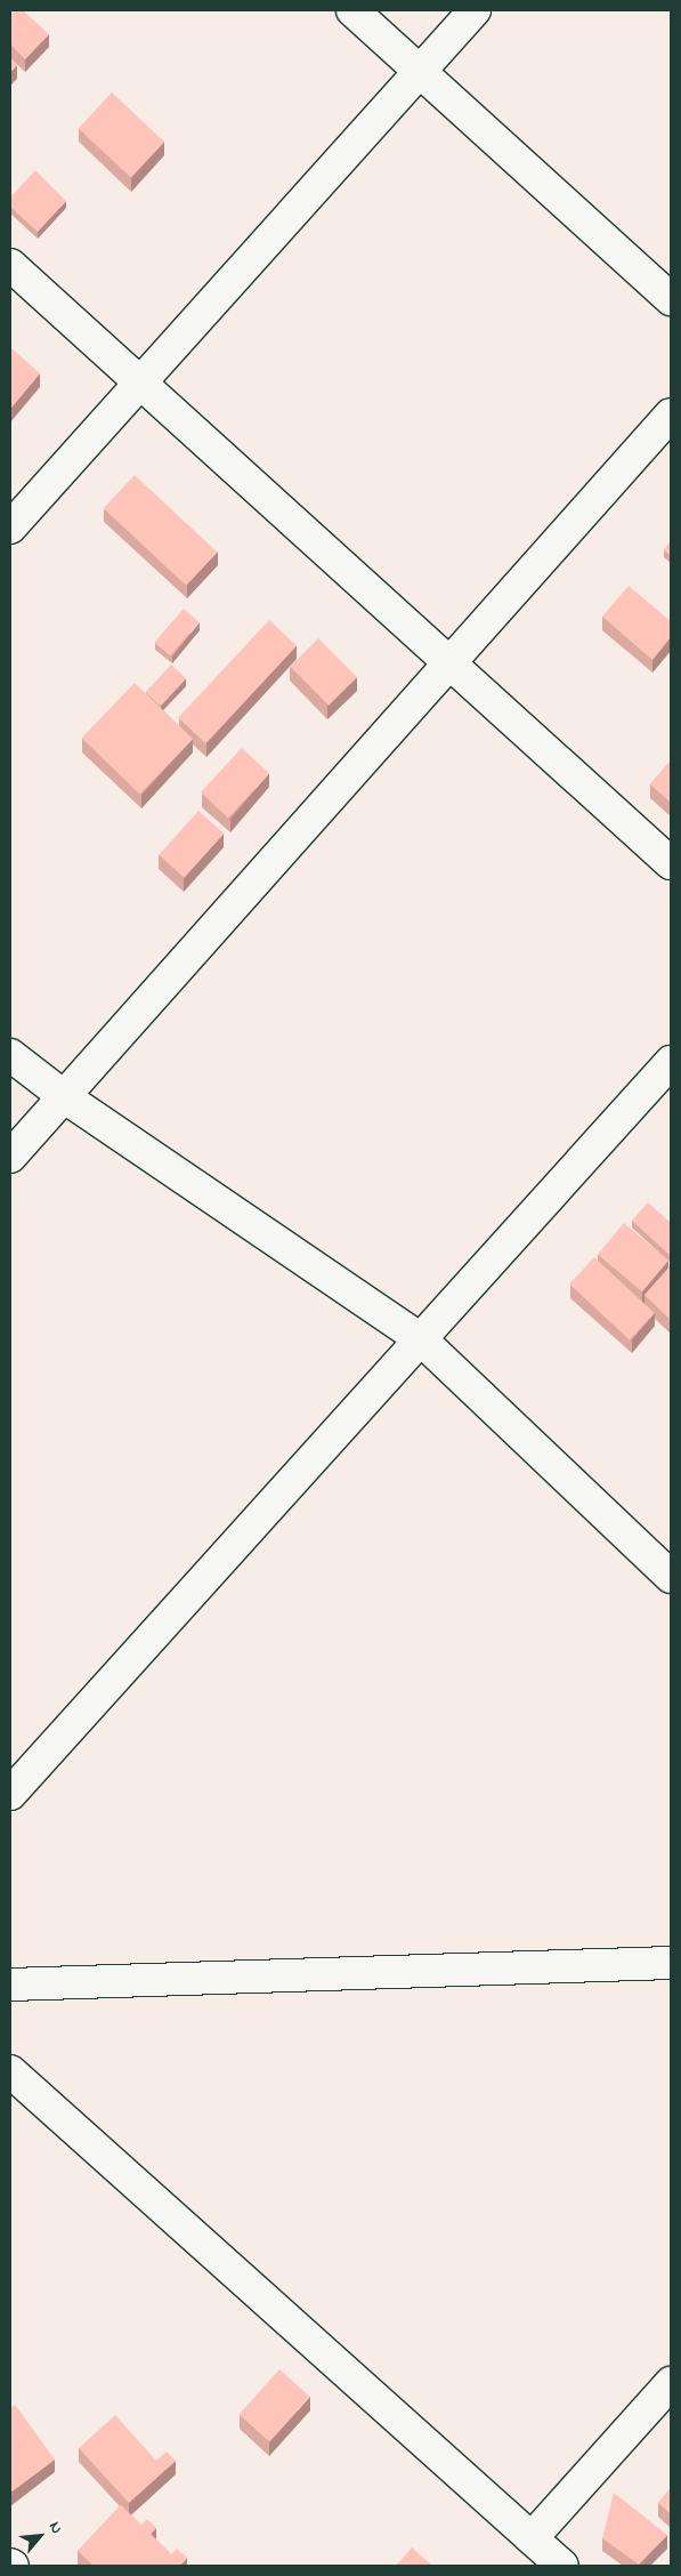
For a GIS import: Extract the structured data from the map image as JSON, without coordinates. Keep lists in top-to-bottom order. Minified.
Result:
{"north":"top right"}
